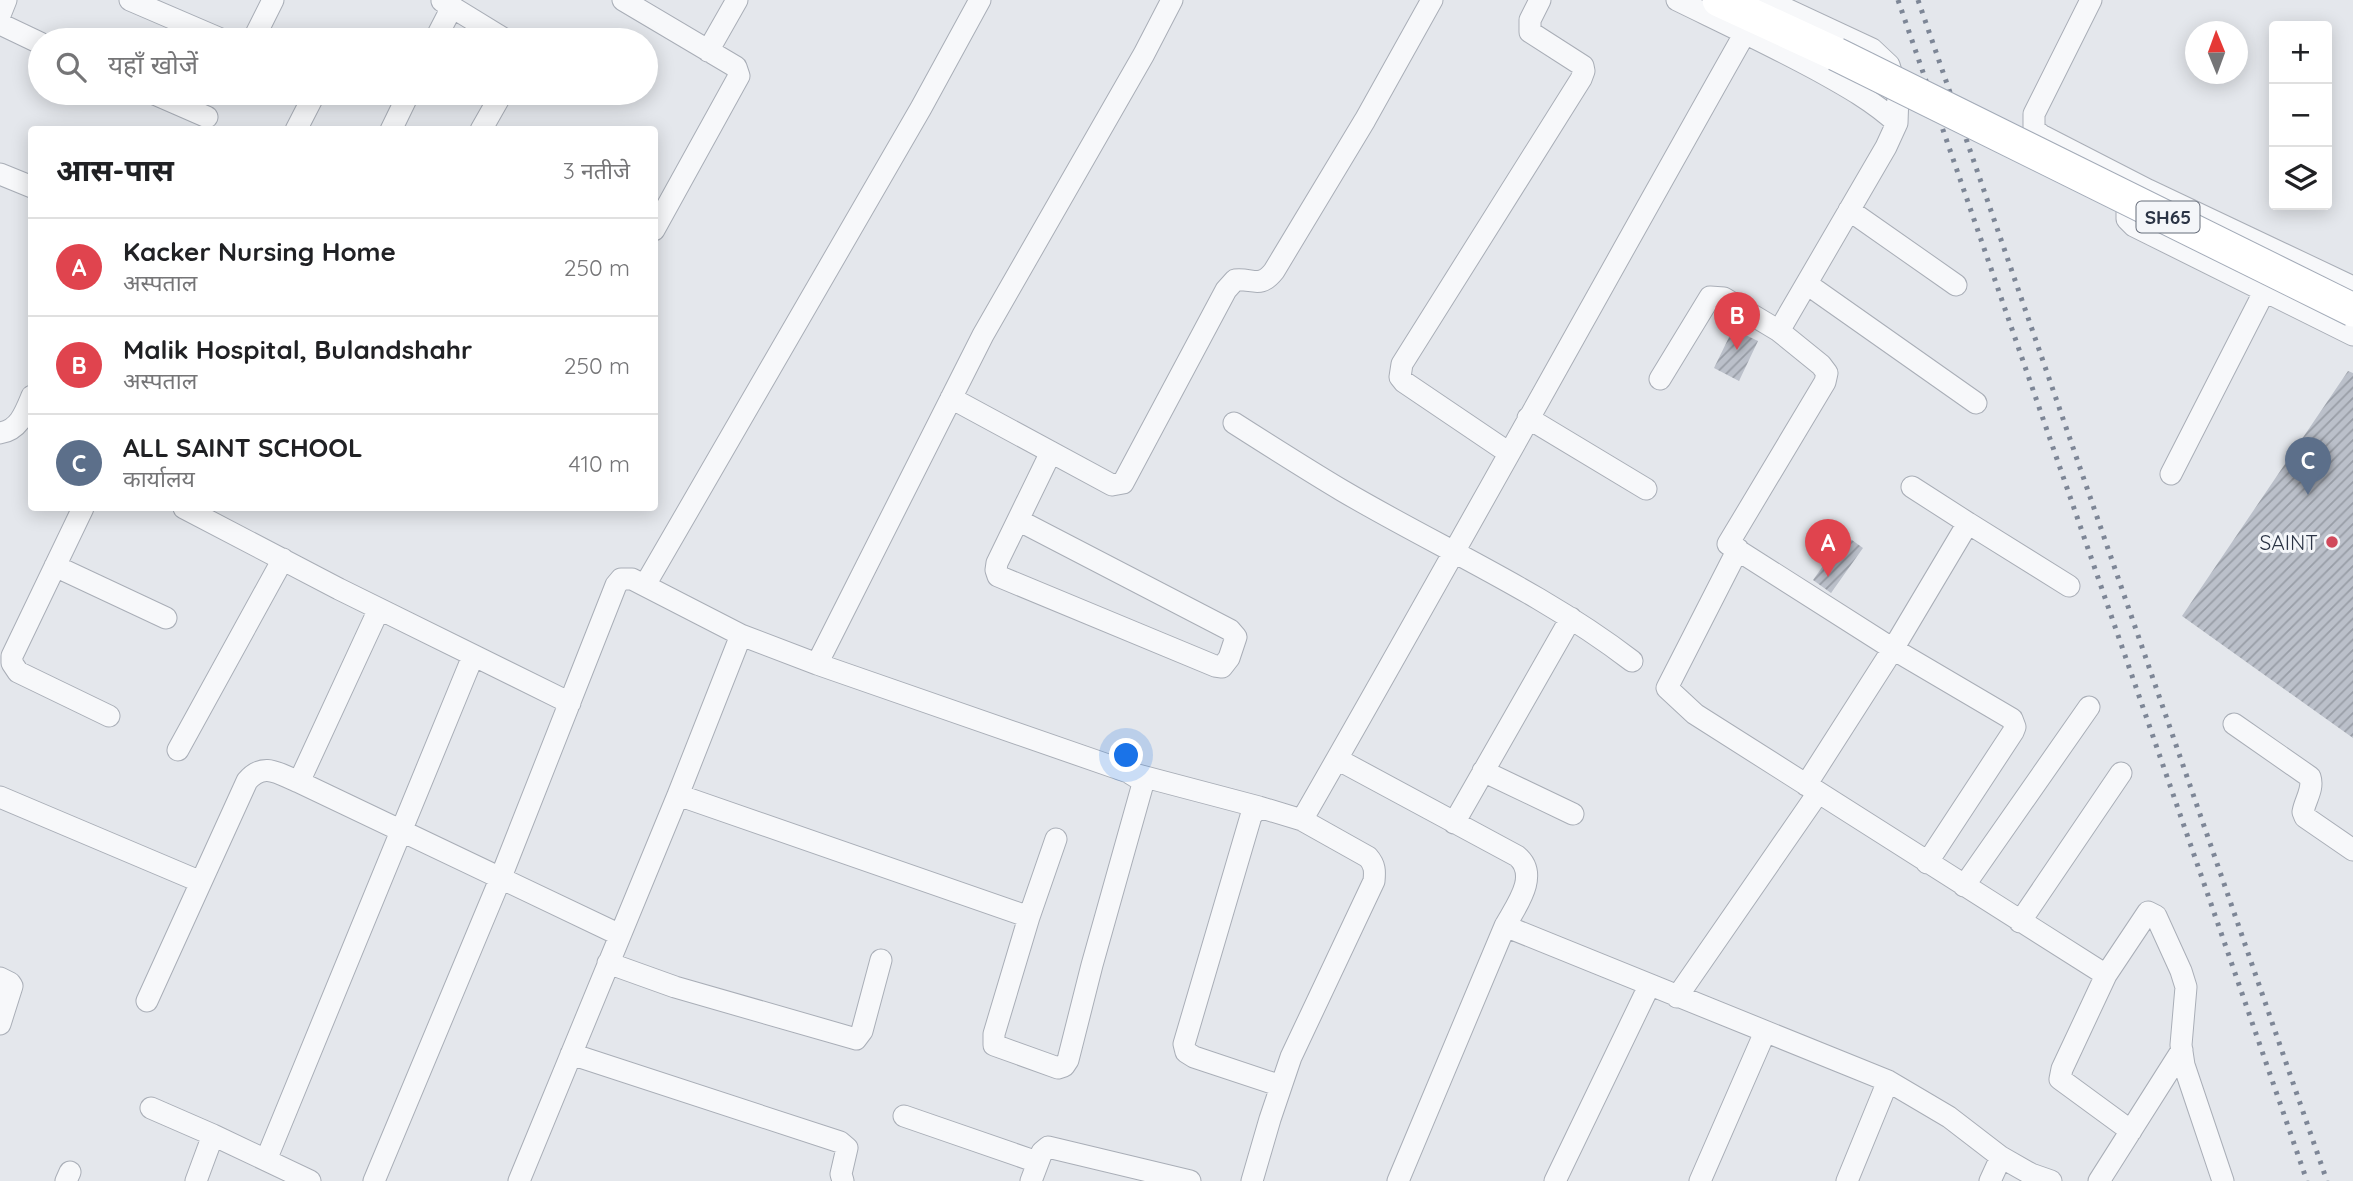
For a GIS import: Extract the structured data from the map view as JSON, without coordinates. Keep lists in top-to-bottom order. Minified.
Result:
{"streets":{"main road":["SH65"]},"places":["SAINT"],"north":"top","page":{"map_buttons":["+","−"],"search":"यहाँ खोजें","heading":["आस-पास","3 नतीजे"],"list":[{"mark":"A","name":"Kacker Nursing Home","note":"अस्पताल","value":"250 m"},{"mark":"B","name":"Malik Hospital, Bulandshahr","note":"अस्पताल","value":"250 m"},{"mark":"C","name":"ALL SAINT SCHOOL","note":"कार्यालय","value":"410 m"}],"pins":["B","C","A"]}}
